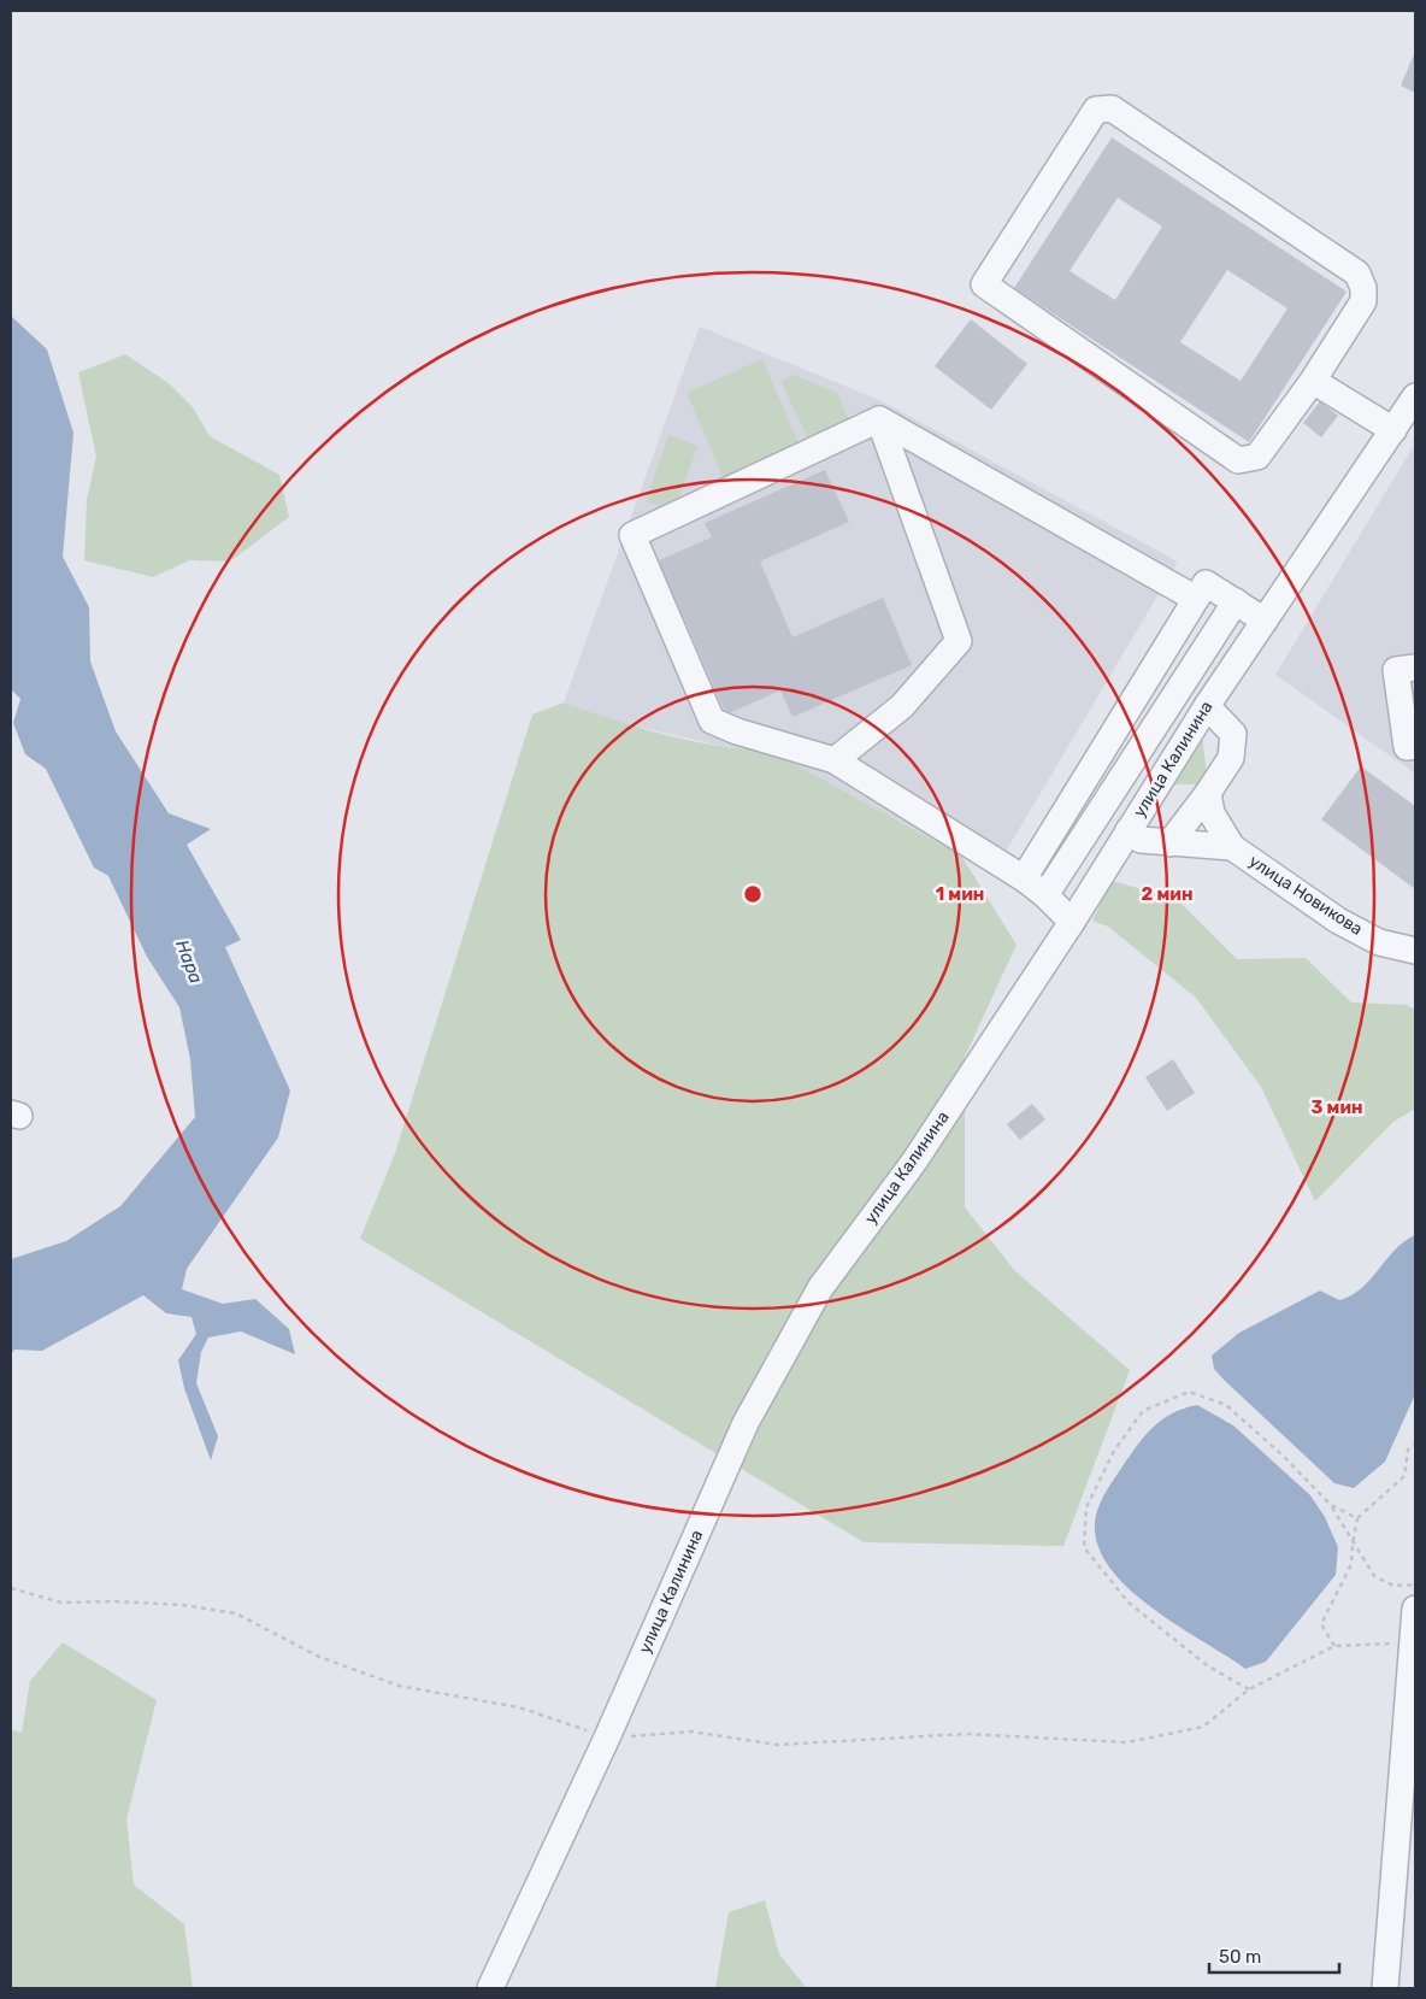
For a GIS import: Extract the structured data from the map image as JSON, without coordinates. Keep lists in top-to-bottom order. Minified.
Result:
{"streets":{"street":["улица Калинина","улица Новикова"]},"water":["Нара"],"scale_bar":"50 m","rings":["1 мин","2 мин","3 мин"]}
